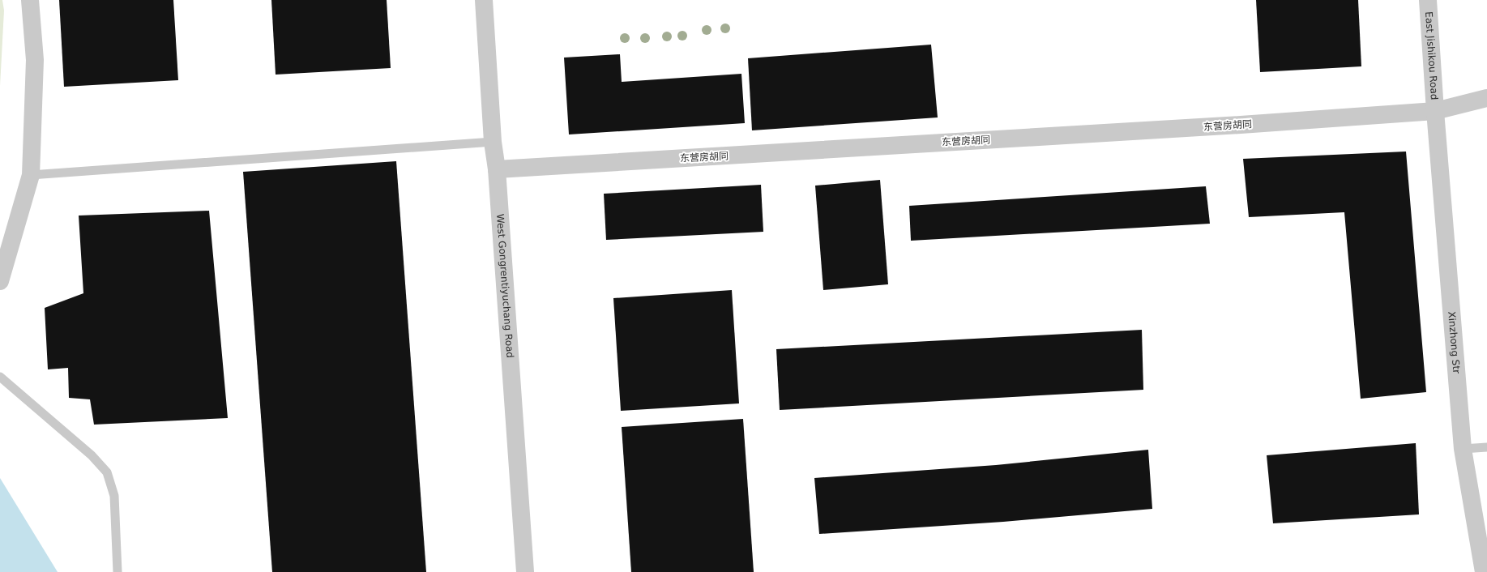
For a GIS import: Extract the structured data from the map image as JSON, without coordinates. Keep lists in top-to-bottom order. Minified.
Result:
{"streets":{"street":["East Jishikou Road","东营房胡同","West Gongrentiyuchang Road","Xinzhong Str"]},"crossings":[["East Jishikou Road","东营房胡同"],["East Jishikou Road","Xinzhong Str"],["东营房胡同","West Gongrentiyuchang Road"],["东营房胡同","Xinzhong Str"]]}
